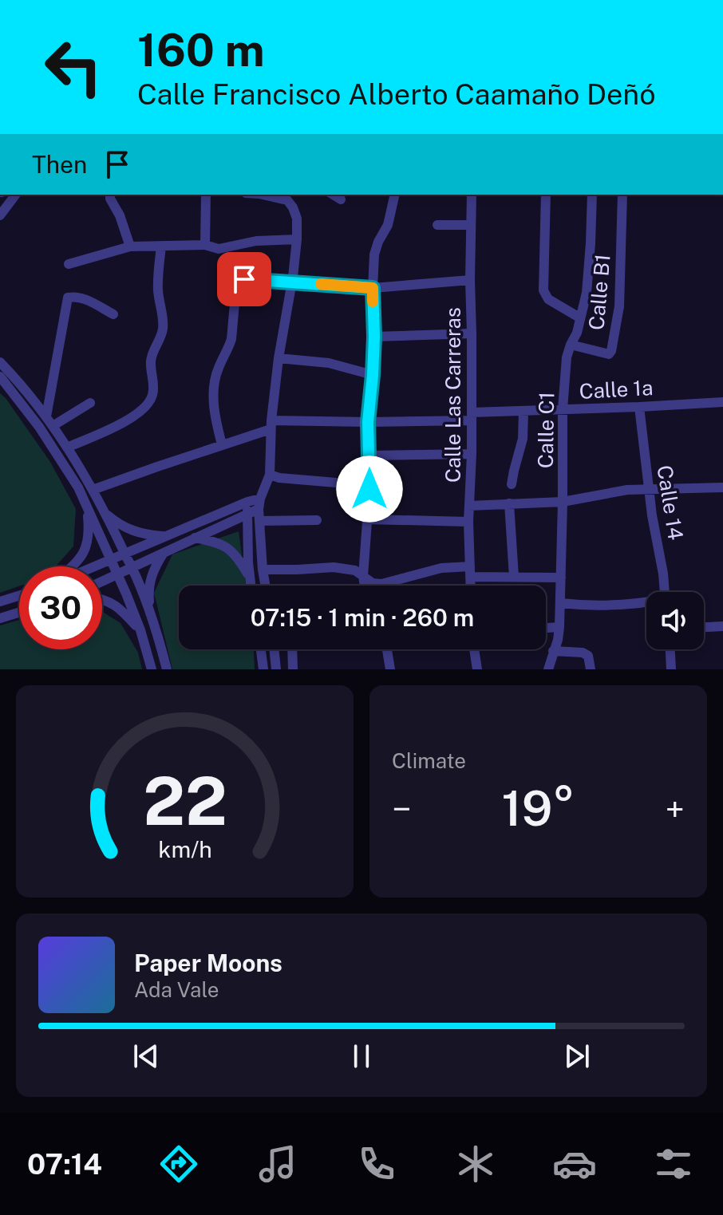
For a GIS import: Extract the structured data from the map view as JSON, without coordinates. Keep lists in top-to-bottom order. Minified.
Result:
{"streets":{"street":["Calle B1","Calle 1a","Calle Las Carreras","Calle C1","Calle 14"]},"crossings":[["Calle B1","Calle C1"],["Calle 1a","Calle Las Carreras"],["Calle 1a","Calle C1"],["Calle 1a","Calle 14"]],"page":{"turn":["160 m","Calle Francisco Alberto Caamaño Deñó"],"then":"Then","limit":"30","trip":"07:15 · 1 min · 260 m","tile":"Climate","heat":["−","19°","+"],"song":["Paper Moons","Ada Vale"],"tabs":"07:14","gauge":["22","km/h"]}}
